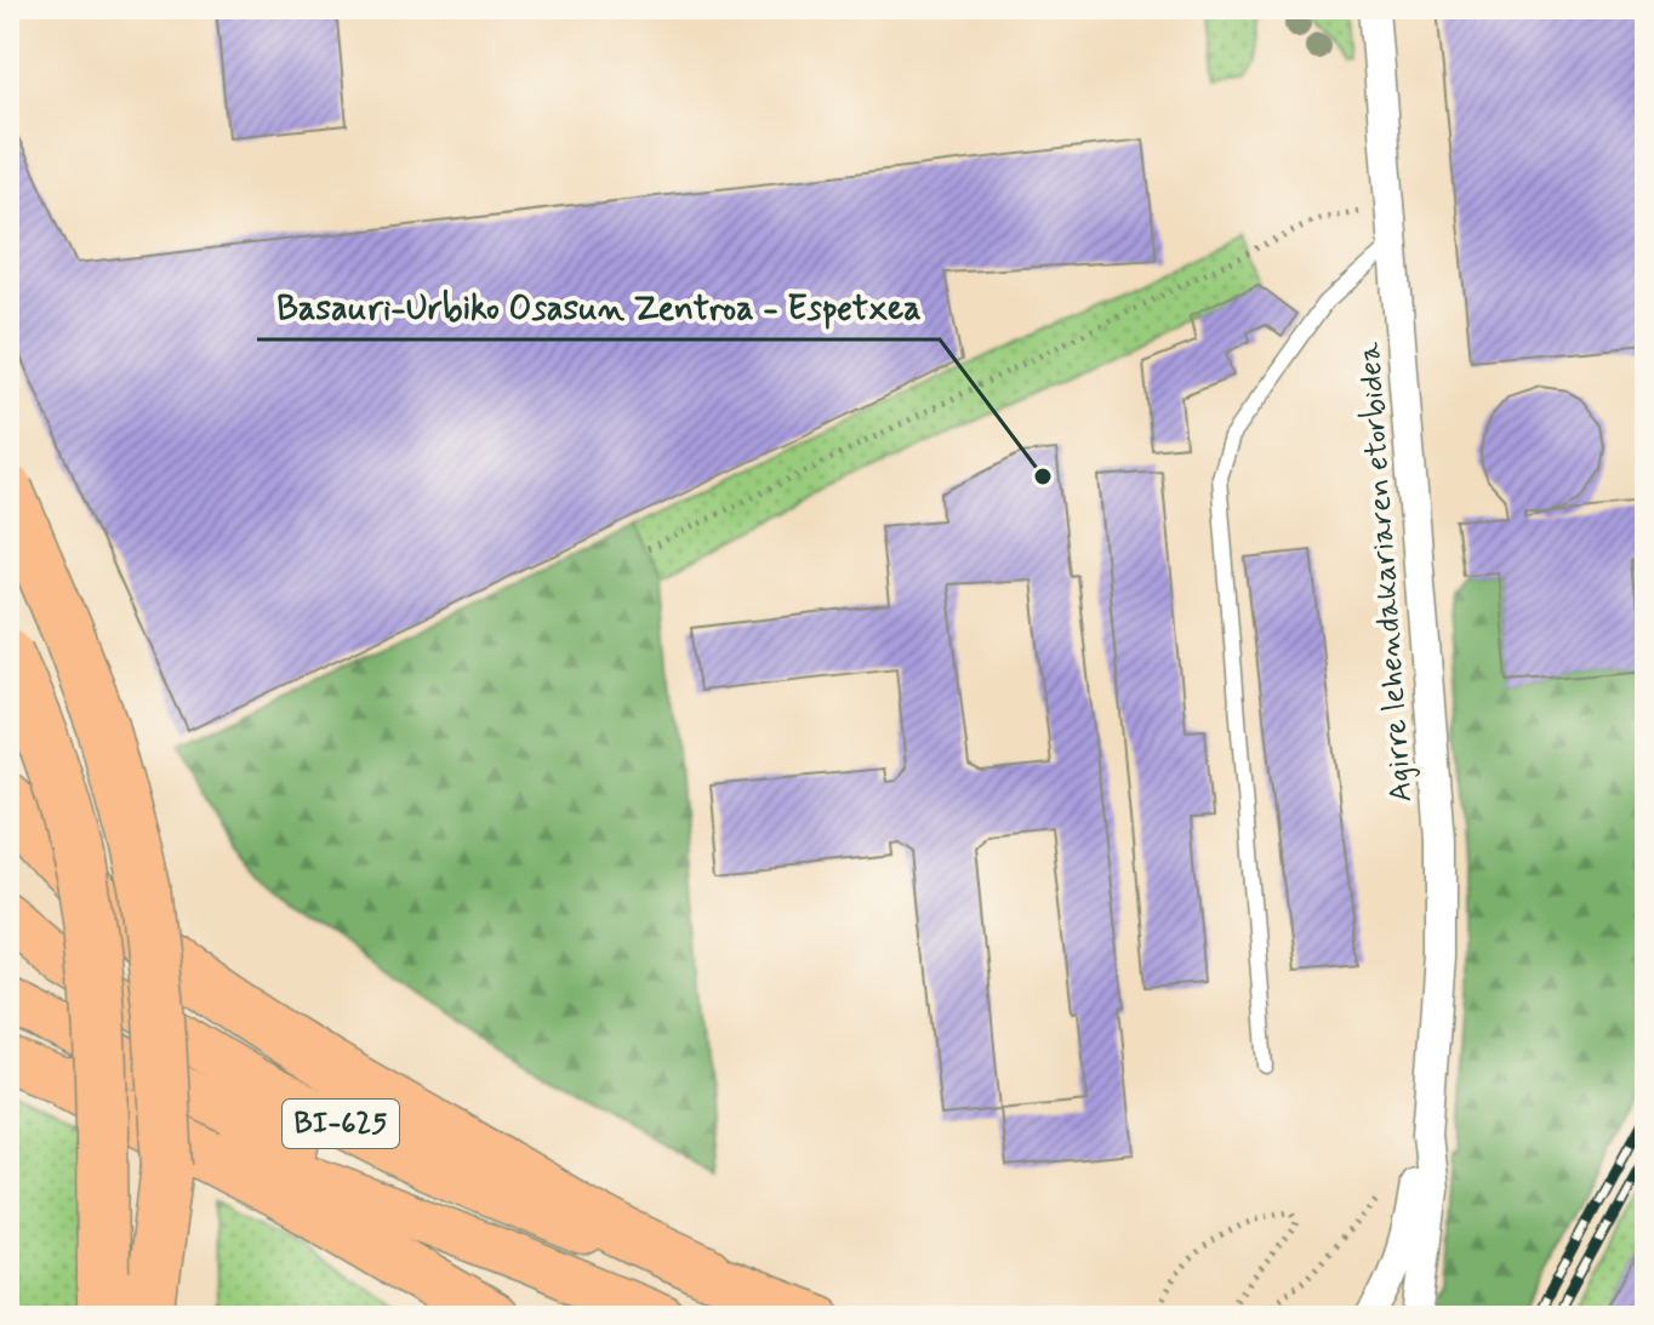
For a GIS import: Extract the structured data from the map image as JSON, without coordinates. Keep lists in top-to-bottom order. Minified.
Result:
{"streets":{"main road":["BI-625"],"street":["Agirre lehendakariaren etorbidea"]},"places":["Basauri-Urbiko Osasun Zentroa - Espetxea"]}
